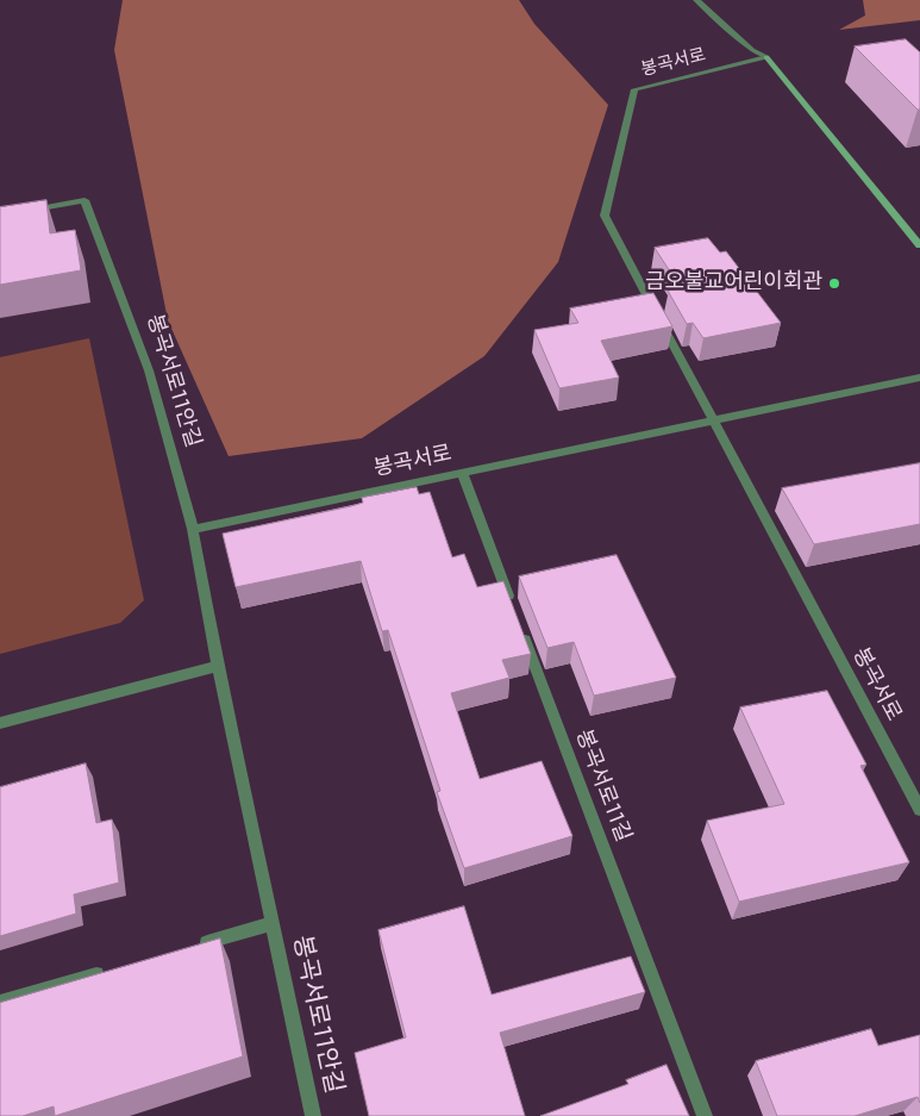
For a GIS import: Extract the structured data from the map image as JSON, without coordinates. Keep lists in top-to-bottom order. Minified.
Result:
{"streets":{"street":["봉곡서로","봉곡서로11안길","봉곡서로11길"]},"crossings":[["봉곡서로","봉곡서로11안길"]],"places":["금오불교어린이회관"]}
